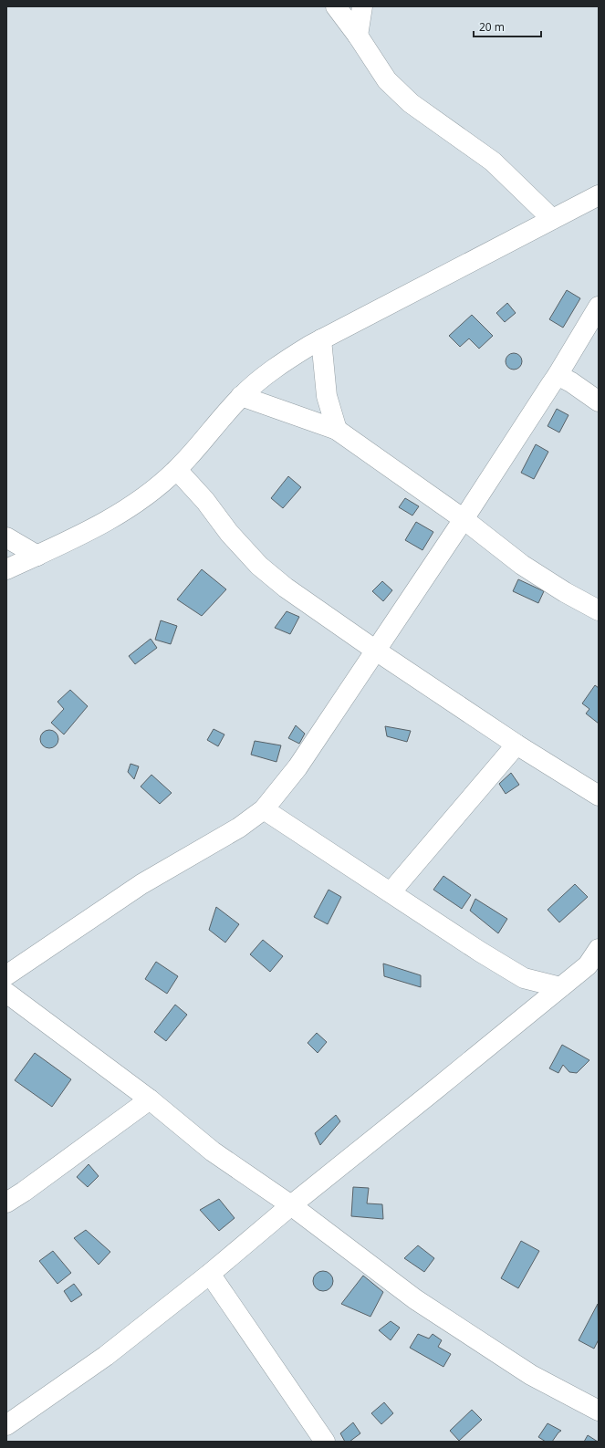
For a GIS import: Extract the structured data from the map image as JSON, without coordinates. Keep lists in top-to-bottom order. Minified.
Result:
{"scale_bar":"20 m"}
